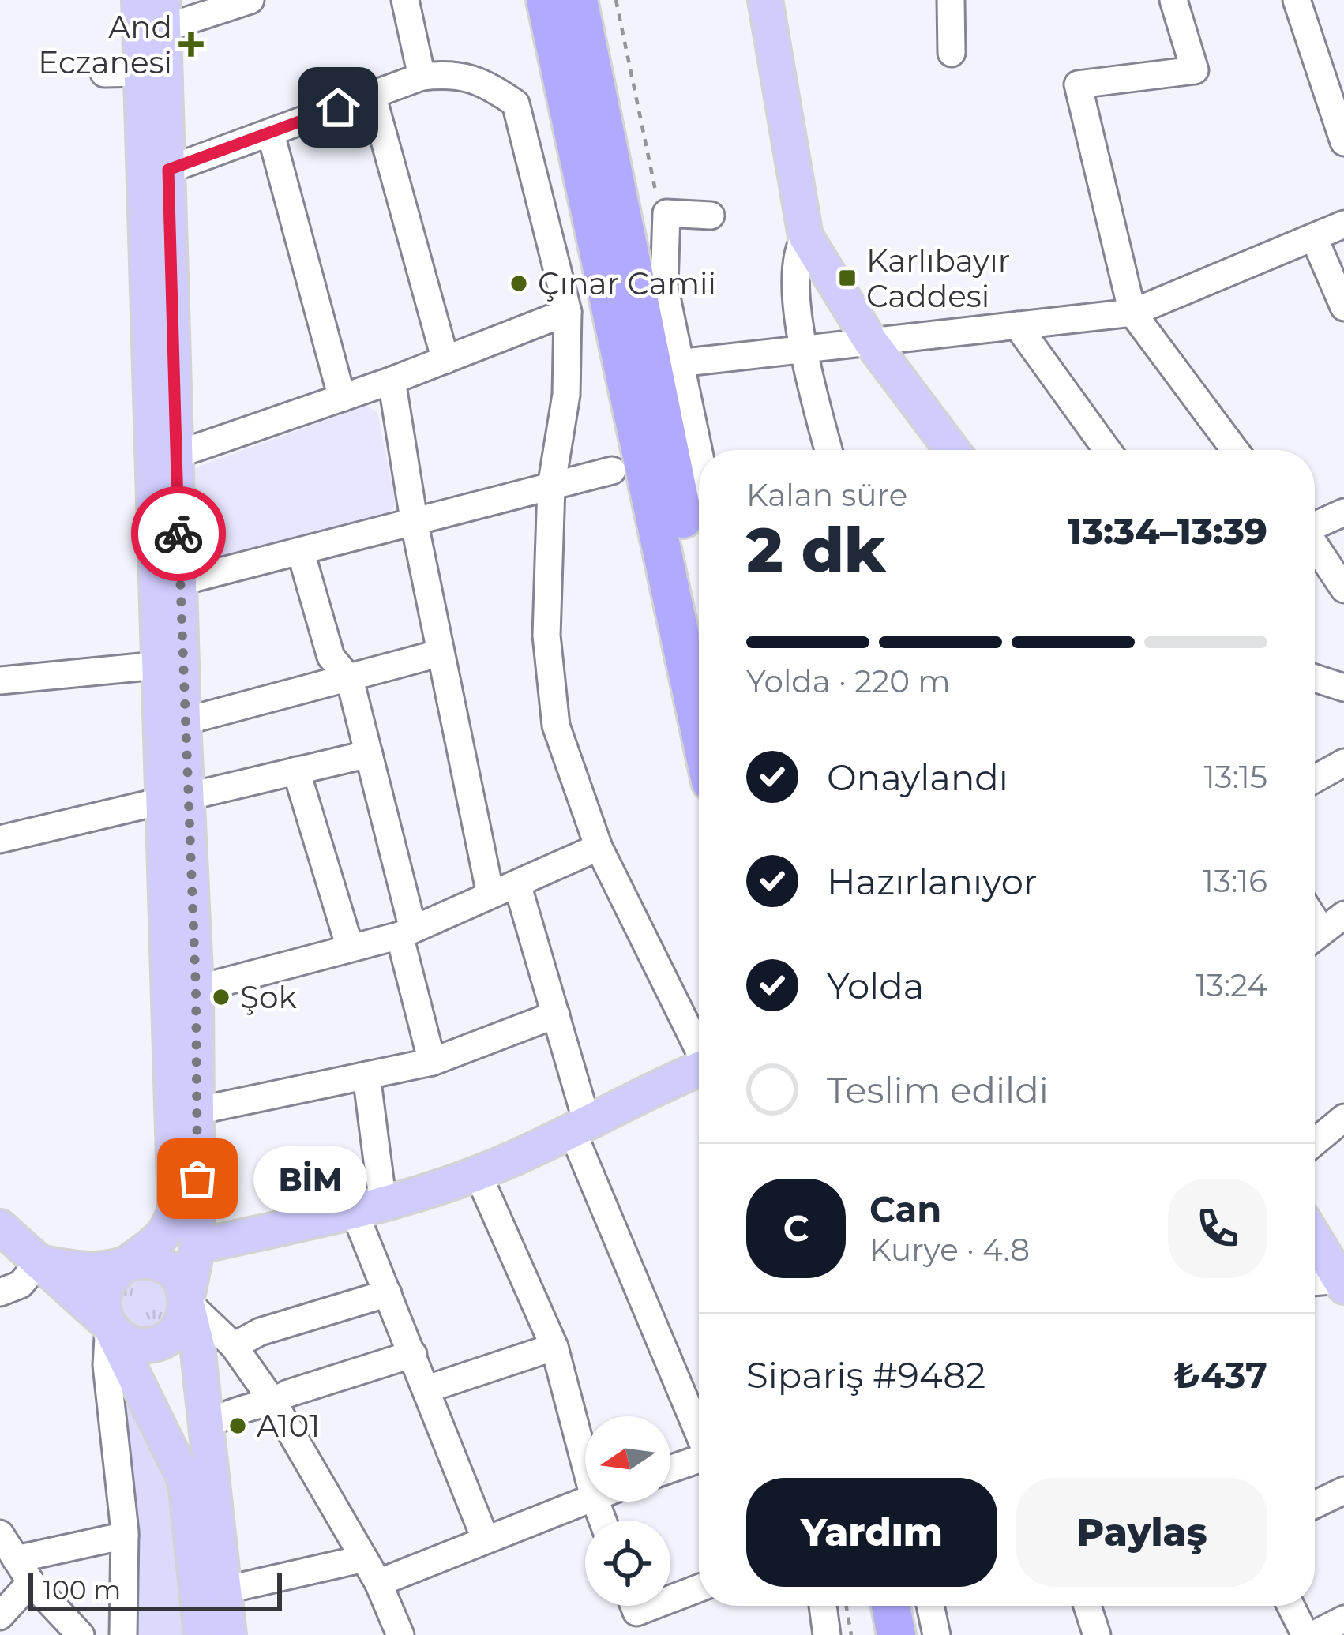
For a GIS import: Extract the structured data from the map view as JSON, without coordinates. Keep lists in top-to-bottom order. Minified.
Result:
{"places":{"health":["And Eczanesi"],"transit":["Karlıbayır Caddesi"],"other":["Çınar Camii","Şok","BİM","A101"]},"scale_bar":"100 m","north":"left","page":{"heading":["2 dk","Kalan süre","13:34–13:39"],"panel":["Can","Kurye · 4.8","Sipariş #9482","₺437"],"bar":"Yolda · 220 m","list":[["Onaylandı","13:15"],["Hazırlanıyor","13:16"],["Yolda","13:24"],"Teslim edildi"],"bubble":"BİM","round":"C","buttons":["Yardım","Paylaş"],"scale":"100 m"}}
